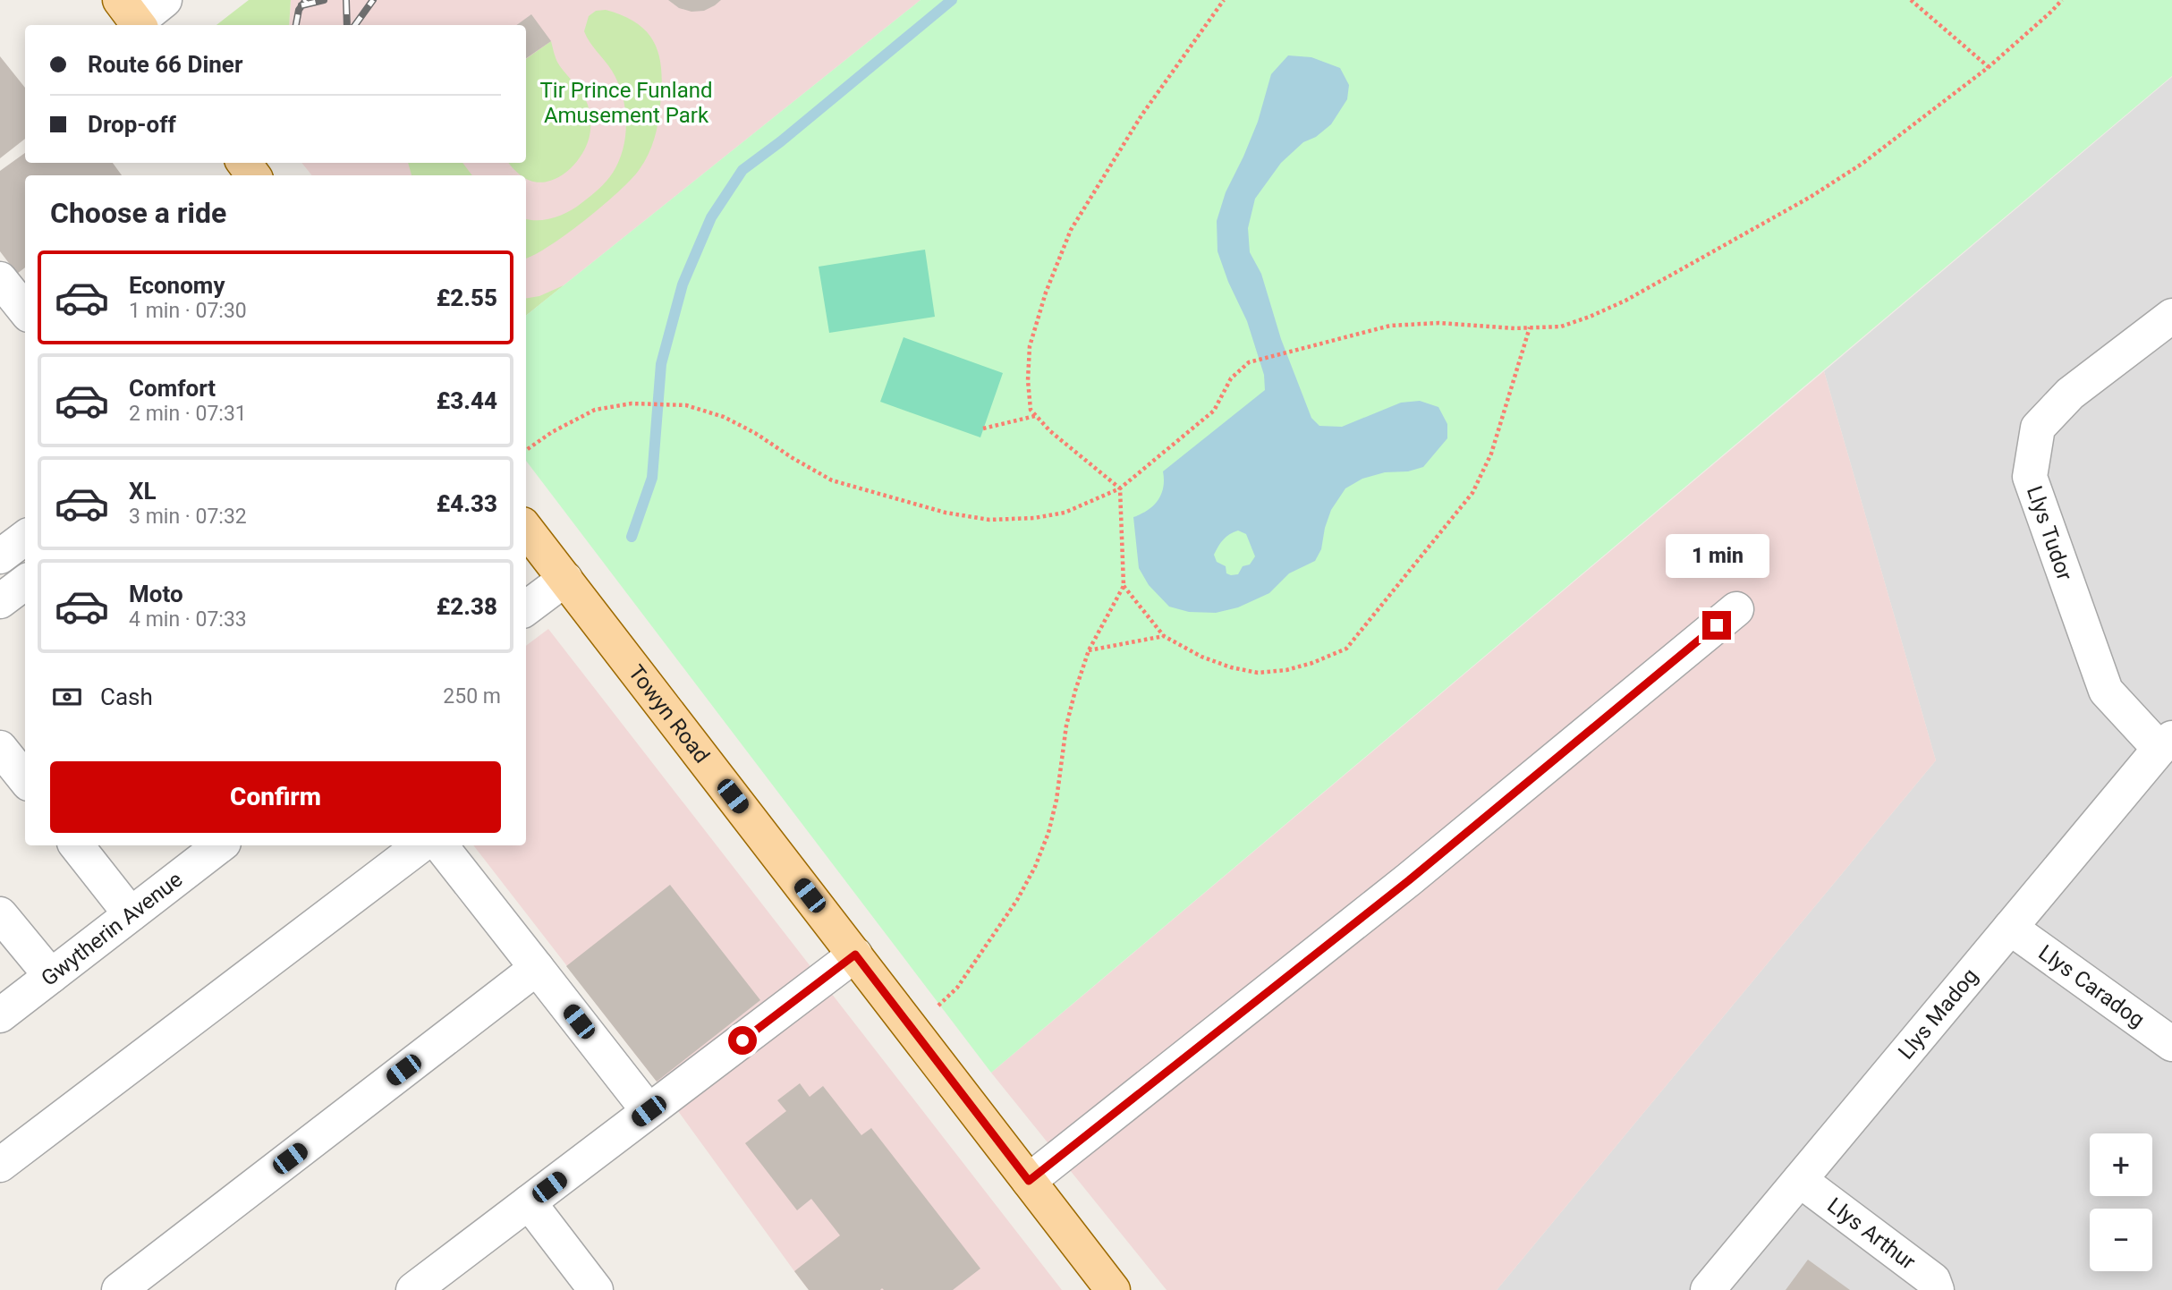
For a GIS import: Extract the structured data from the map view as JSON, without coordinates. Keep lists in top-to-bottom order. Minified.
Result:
{"streets":{"main road":["Towyn Road"],"street":["Llys Tudor","Gwytherin Avenue","Llys Caradog","Llys Madog","Llys Arthur"]},"crossings":[["Llys Tudor","Llys Madog"],["Llys Caradog","Llys Madog"],["Llys Madog","Llys Arthur"]],"parks":["Tir Prince Funland Amusement Park"],"page":{"banner":["Route 66 Diner","Drop-off"],"heading":"Choose a ride","list":[{"name":"Economy","note":"1 min · 07:30","value":"£2.55"},{"name":"Comfort","note":"2 min · 07:31","value":"£3.44"},{"name":"XL","note":"3 min · 07:32","value":"£4.33"},{"name":"Moto","note":"4 min · 07:33","value":"£2.38"}],"bubble":"1 min","pay":["Cash","250 m"],"buttons":"Confirm","map_buttons":["+","−"]}}
